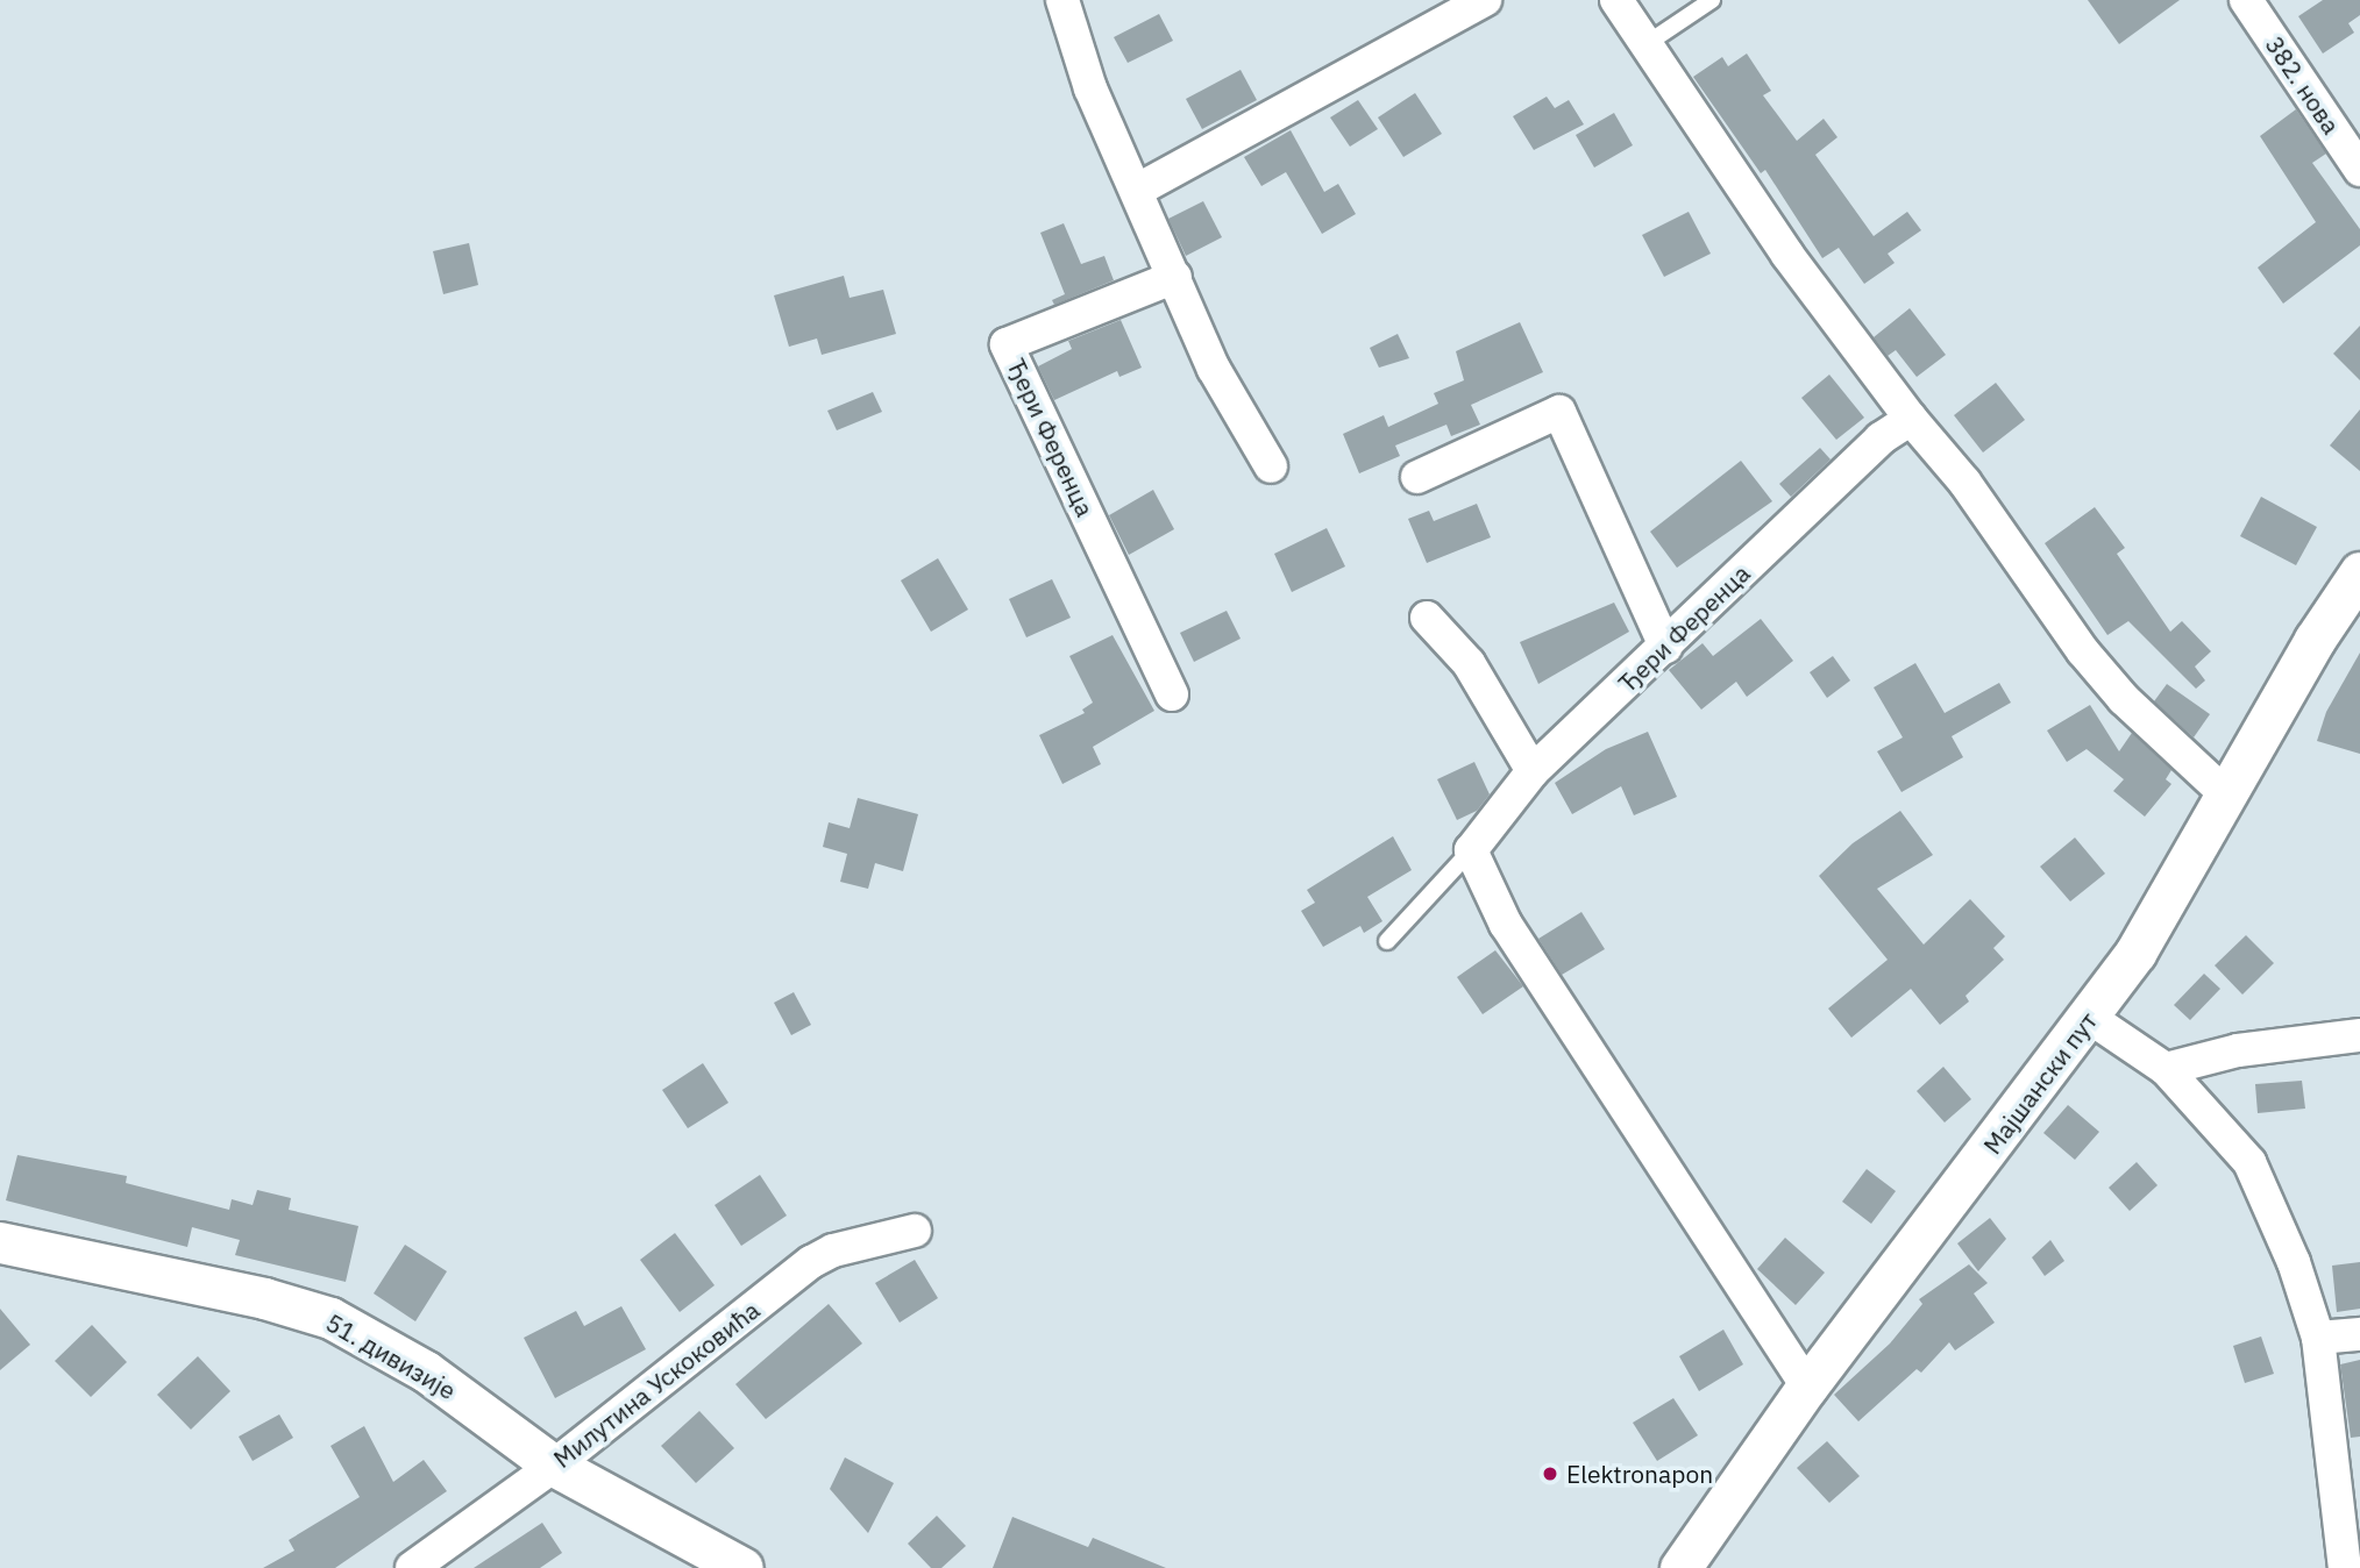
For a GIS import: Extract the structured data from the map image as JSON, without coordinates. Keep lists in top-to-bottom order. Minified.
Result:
{"streets":{"street":["382. нова","Ђери Ференца","Мајшански пут","51. дивизије","Милутина Ускоковића"]},"crossings":[["51. дивизије","Милутина Ускоковића"]],"places":["Elektronapon"]}
